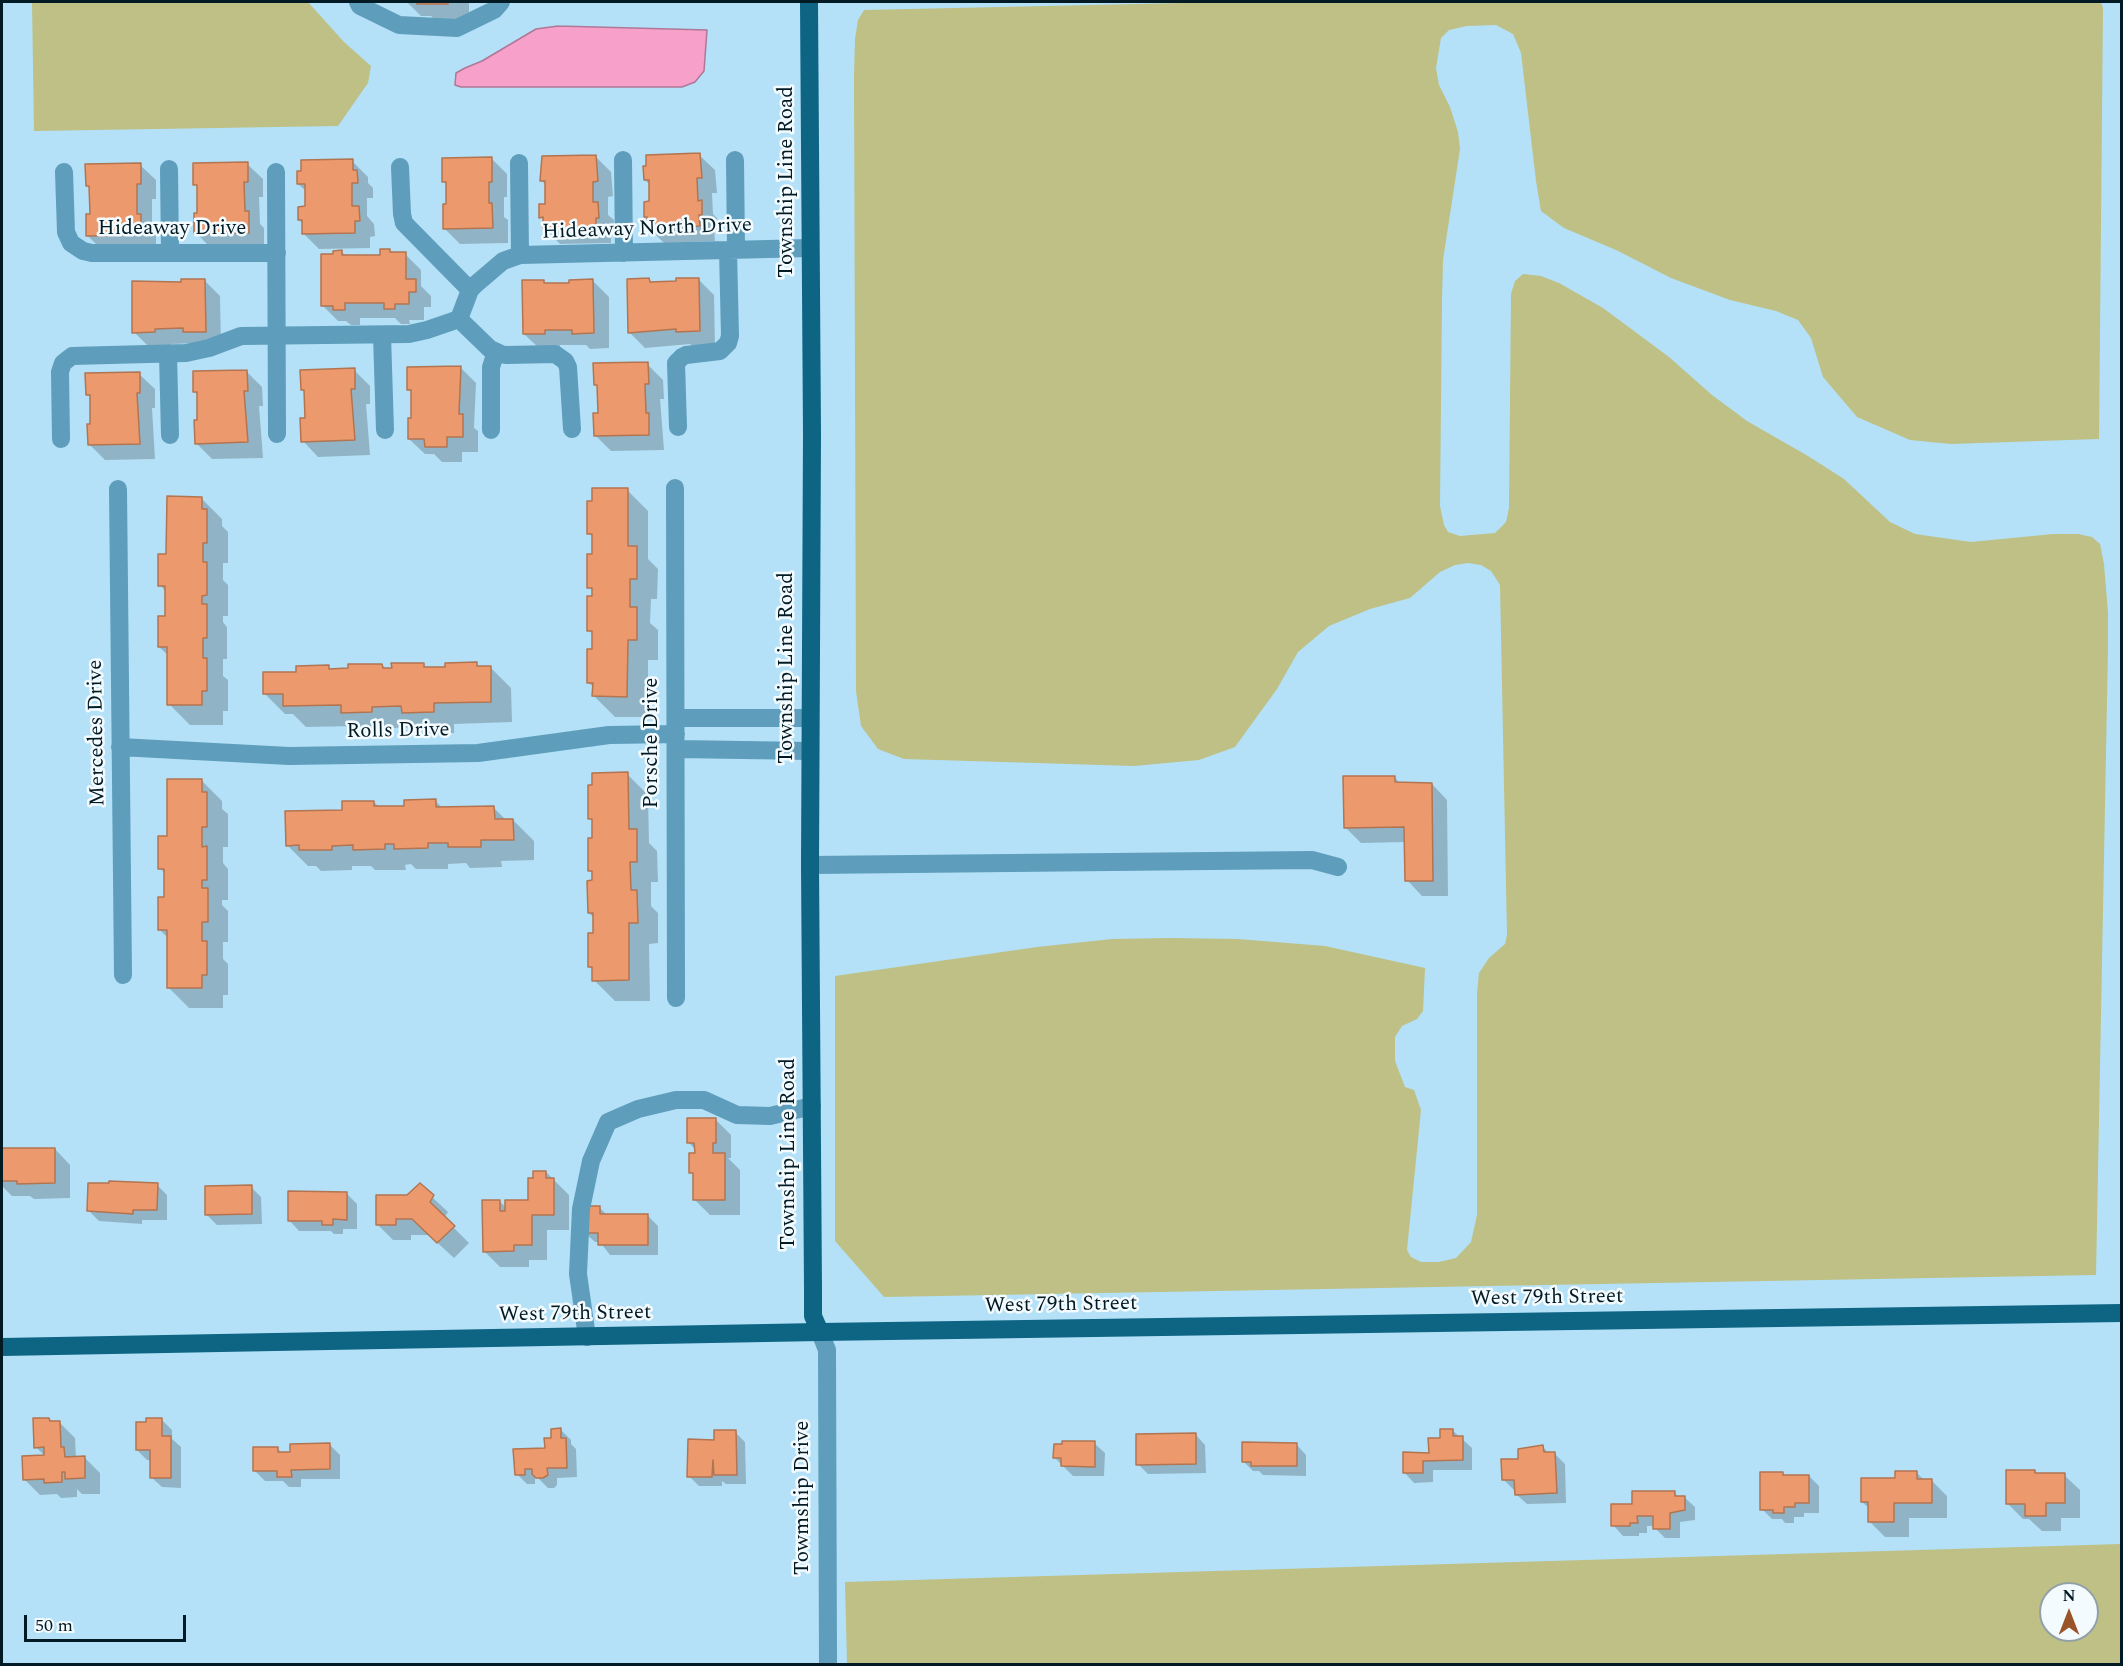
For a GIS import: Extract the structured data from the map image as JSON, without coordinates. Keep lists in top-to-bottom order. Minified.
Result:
{"streets":{"main road":["Township Line Road","West 79th Street"],"street":["Hideaway Drive","Hideaway North Drive","Rolls Drive","Mercedes Drive","Porsche Drive","Towmship Drive"]},"crossings":[["Township Line Road","Hideaway North Drive"],["Township Line Road","Rolls Drive"],["Township Line Road","West 79th Street"],["Township Line Road","Towmship Drive"],["Rolls Drive","Mercedes Drive"],["Rolls Drive","Porsche Drive"],["West 79th Street","Towmship Drive"]],"scale_bar":"50 m","north":"top"}
